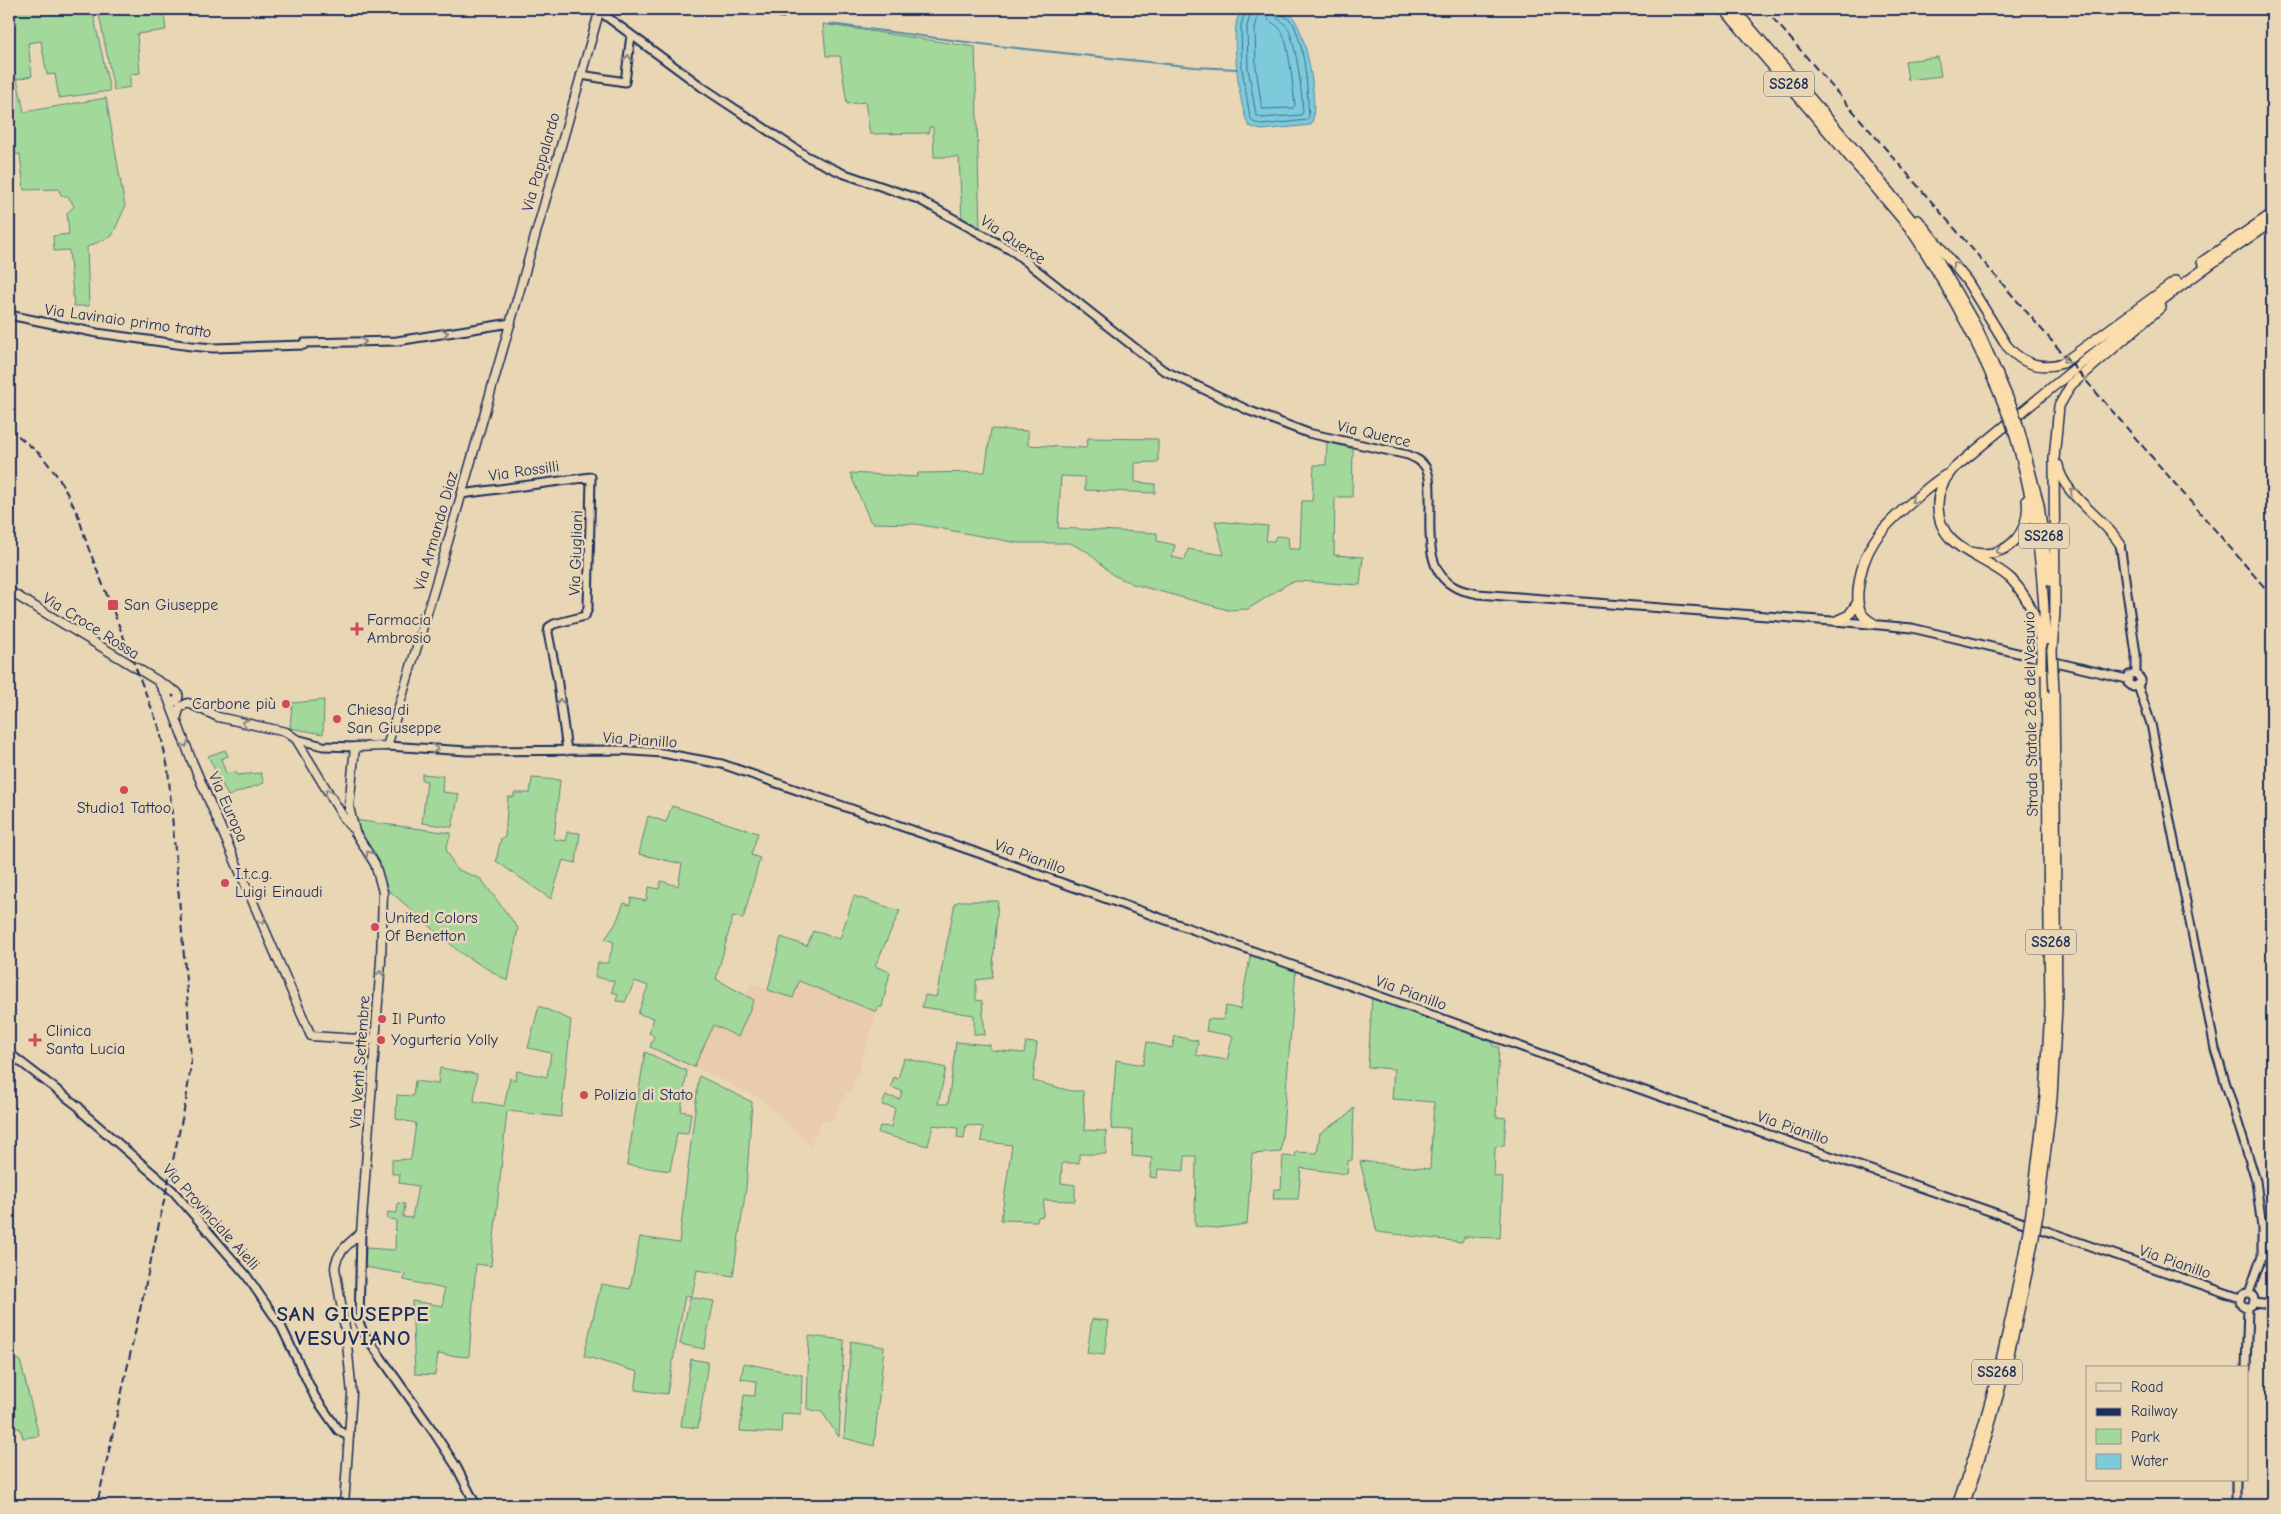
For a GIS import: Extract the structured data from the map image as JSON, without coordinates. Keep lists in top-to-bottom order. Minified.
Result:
{"streets":{"highway":["SS268","Strada Statale 268 del Vesuvio"],"main road":["Via Pappalardo","Via Armando Diaz","Via Croce Rossa","Via Europa","Via Venti Settembre"],"street":["Via Querce","Via Lavinaio primo tratto","Via Rossilli","Via Giugliani","Via Pianillo","Via Provinciale Aielli"]},"crossings":[["Via Pappalardo","Via Querce"],["Via Pappalardo","Via Lavinaio primo tratto"],["Via Pappalardo","Via Armando Diaz"],["Via Lavinaio primo tratto","Via Armando Diaz"],["Via Rossilli","Via Armando Diaz"],["Via Rossilli","Via Giugliani"],["Via Armando Diaz","Via Pianillo"],["Via Giugliani","Via Pianillo"],["Via Croce Rossa","Via Europa"],["Via Europa","Via Venti Settembre"]],"one_way":["Via Lavinaio primo tratto","Via Giugliani","Via Europa","Via Venti Settembre"],"districts":["SAN GIUSEPPE VESUVIANO"],"places":{"transit":["San Giuseppe"],"health":["Farmacia Ambrosio","Clinica Santa Lucia"],"other":["Carbone più","Chiesa di San Giuseppe","Studio1 Tattoo","I.t.c.g. Luigi Einaudi","United Colors Of Benetton","Il Punto","Yogurteria Yolly","Polizia di Stato"]},"legend":["Road","Railway","Park","Water"]}
